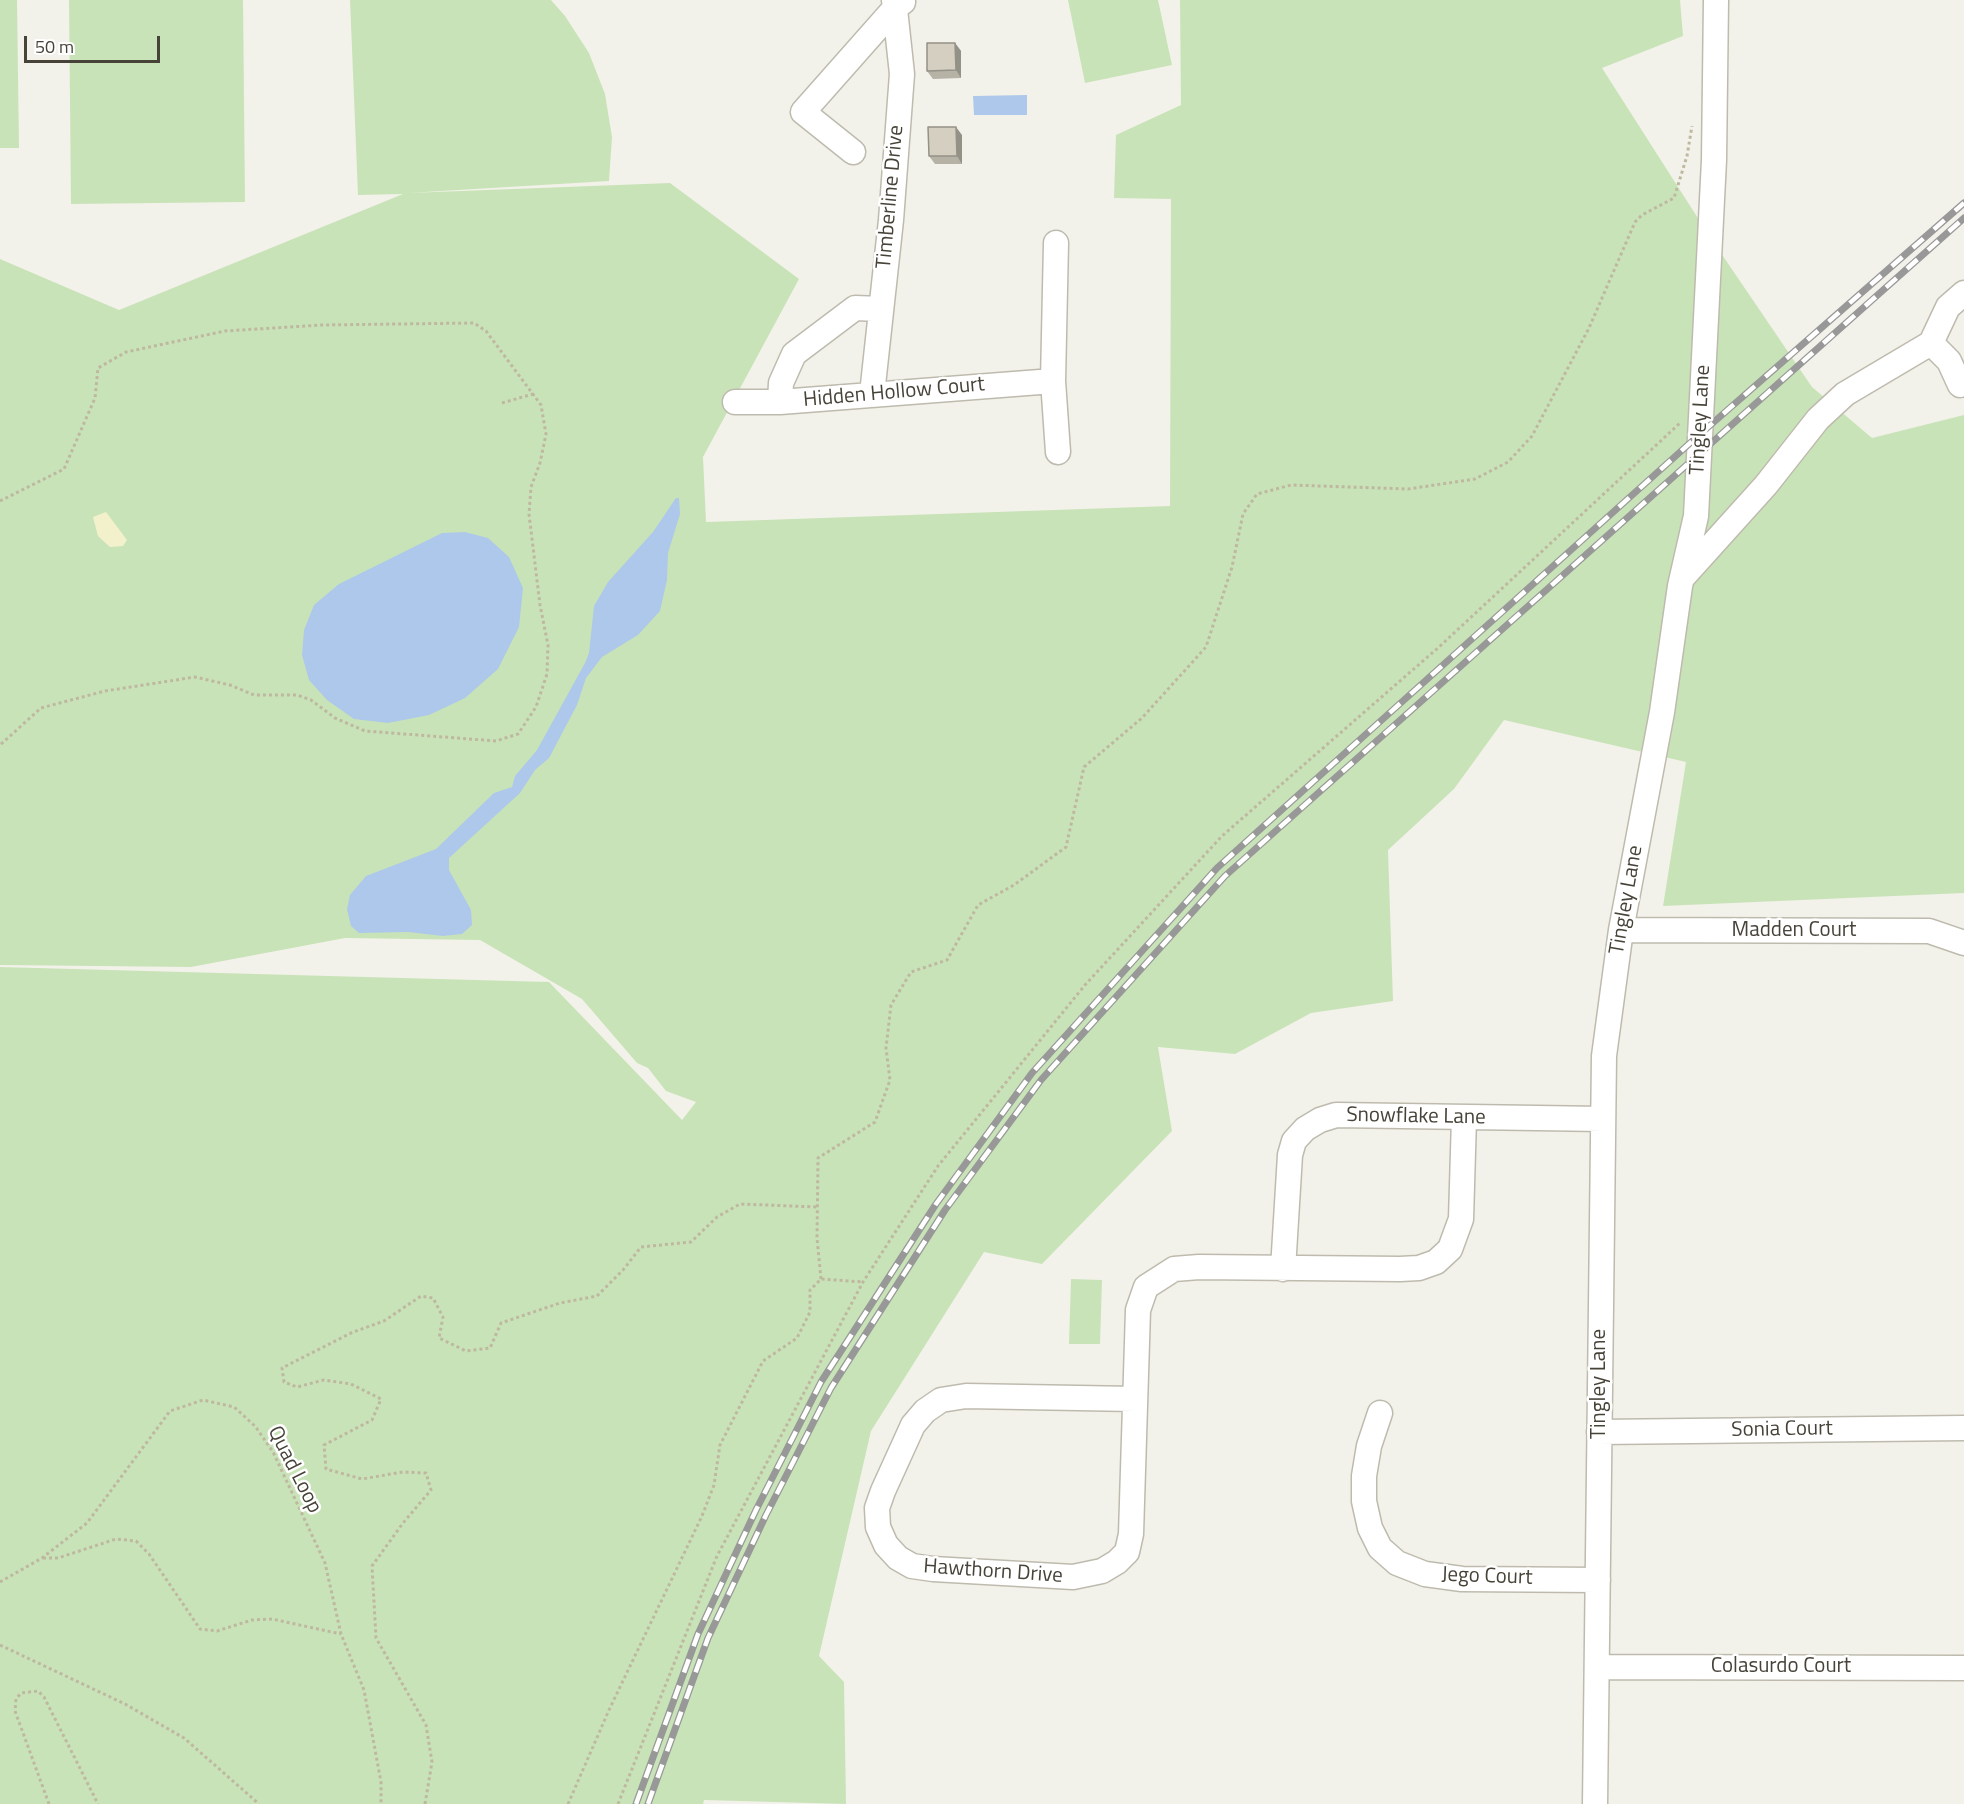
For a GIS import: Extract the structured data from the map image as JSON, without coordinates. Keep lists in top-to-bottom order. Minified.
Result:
{"streets":{"street":["Timberline Drive","Hidden Hollow Court","Tingley Lane","Madden Court","Snowflake Lane","Sonia Court","Hawthorn Drive","Jego Court","Colasurdo Court"],"path":["Quad Loop"]},"crossings":[["Timberline Drive","Hidden Hollow Court"],["Tingley Lane","Madden Court"],["Tingley Lane","Snowflake Lane"],["Tingley Lane","Sonia Court"],["Tingley Lane","Jego Court"],["Tingley Lane","Colasurdo Court"],["Snowflake Lane","Hawthorn Drive"]],"scale_bar":"50 m"}
